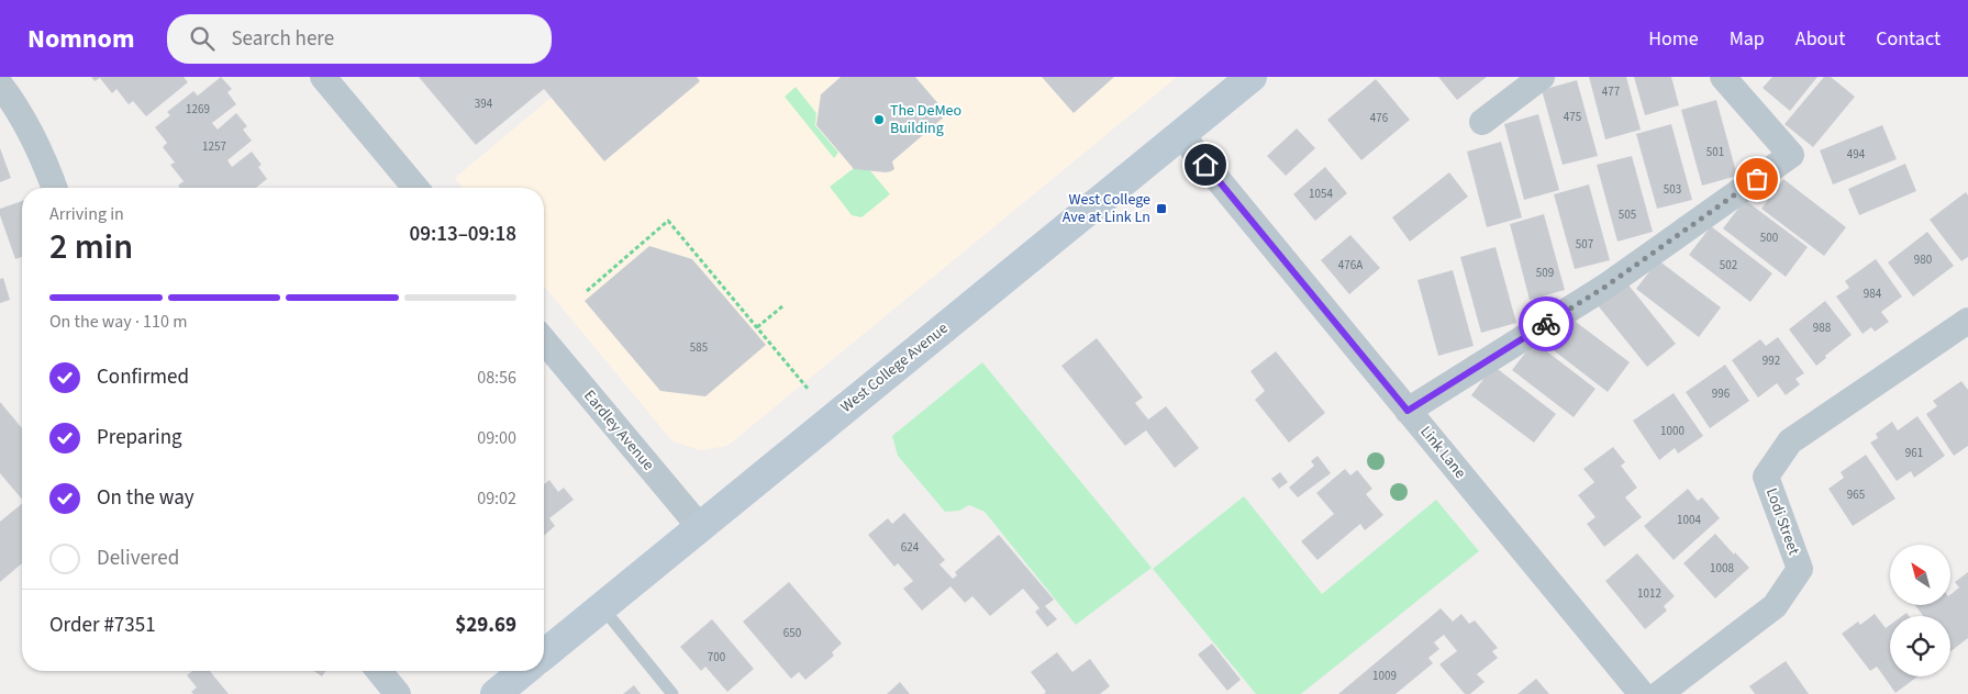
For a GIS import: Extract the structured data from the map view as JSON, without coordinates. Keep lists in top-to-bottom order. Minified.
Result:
{"streets":{"main road":["West College Avenue"],"street":["Eardley Avenue","Link Lane","Lodi Street"]},"crossings":[["West College Avenue","Eardley Avenue"],["West College Avenue","Link Lane"]],"places":{"other":["The DeMeo Building"],"transit":["West College Ave at Link Ln"]},"house_numbers":["477","394","1269","475","476","1257","501","494","503","1054","505","500","507","980","476A","502","509","984","988","585","992","996","1000","961","965","1004","624","1008","1012","650","700","1009"],"north":"top left","page":{"header":"Nomnom","search":"Search here","nav":["Home","Map","About","Contact"],"heading":["2 min","Arriving in","09:13–09:18"],"panel":["Order #7351","$29.69"],"bar":"On the way · 110 m","list":[["Confirmed","08:56"],["Preparing","09:00"],["On the way","09:02"],"Delivered"]}}
